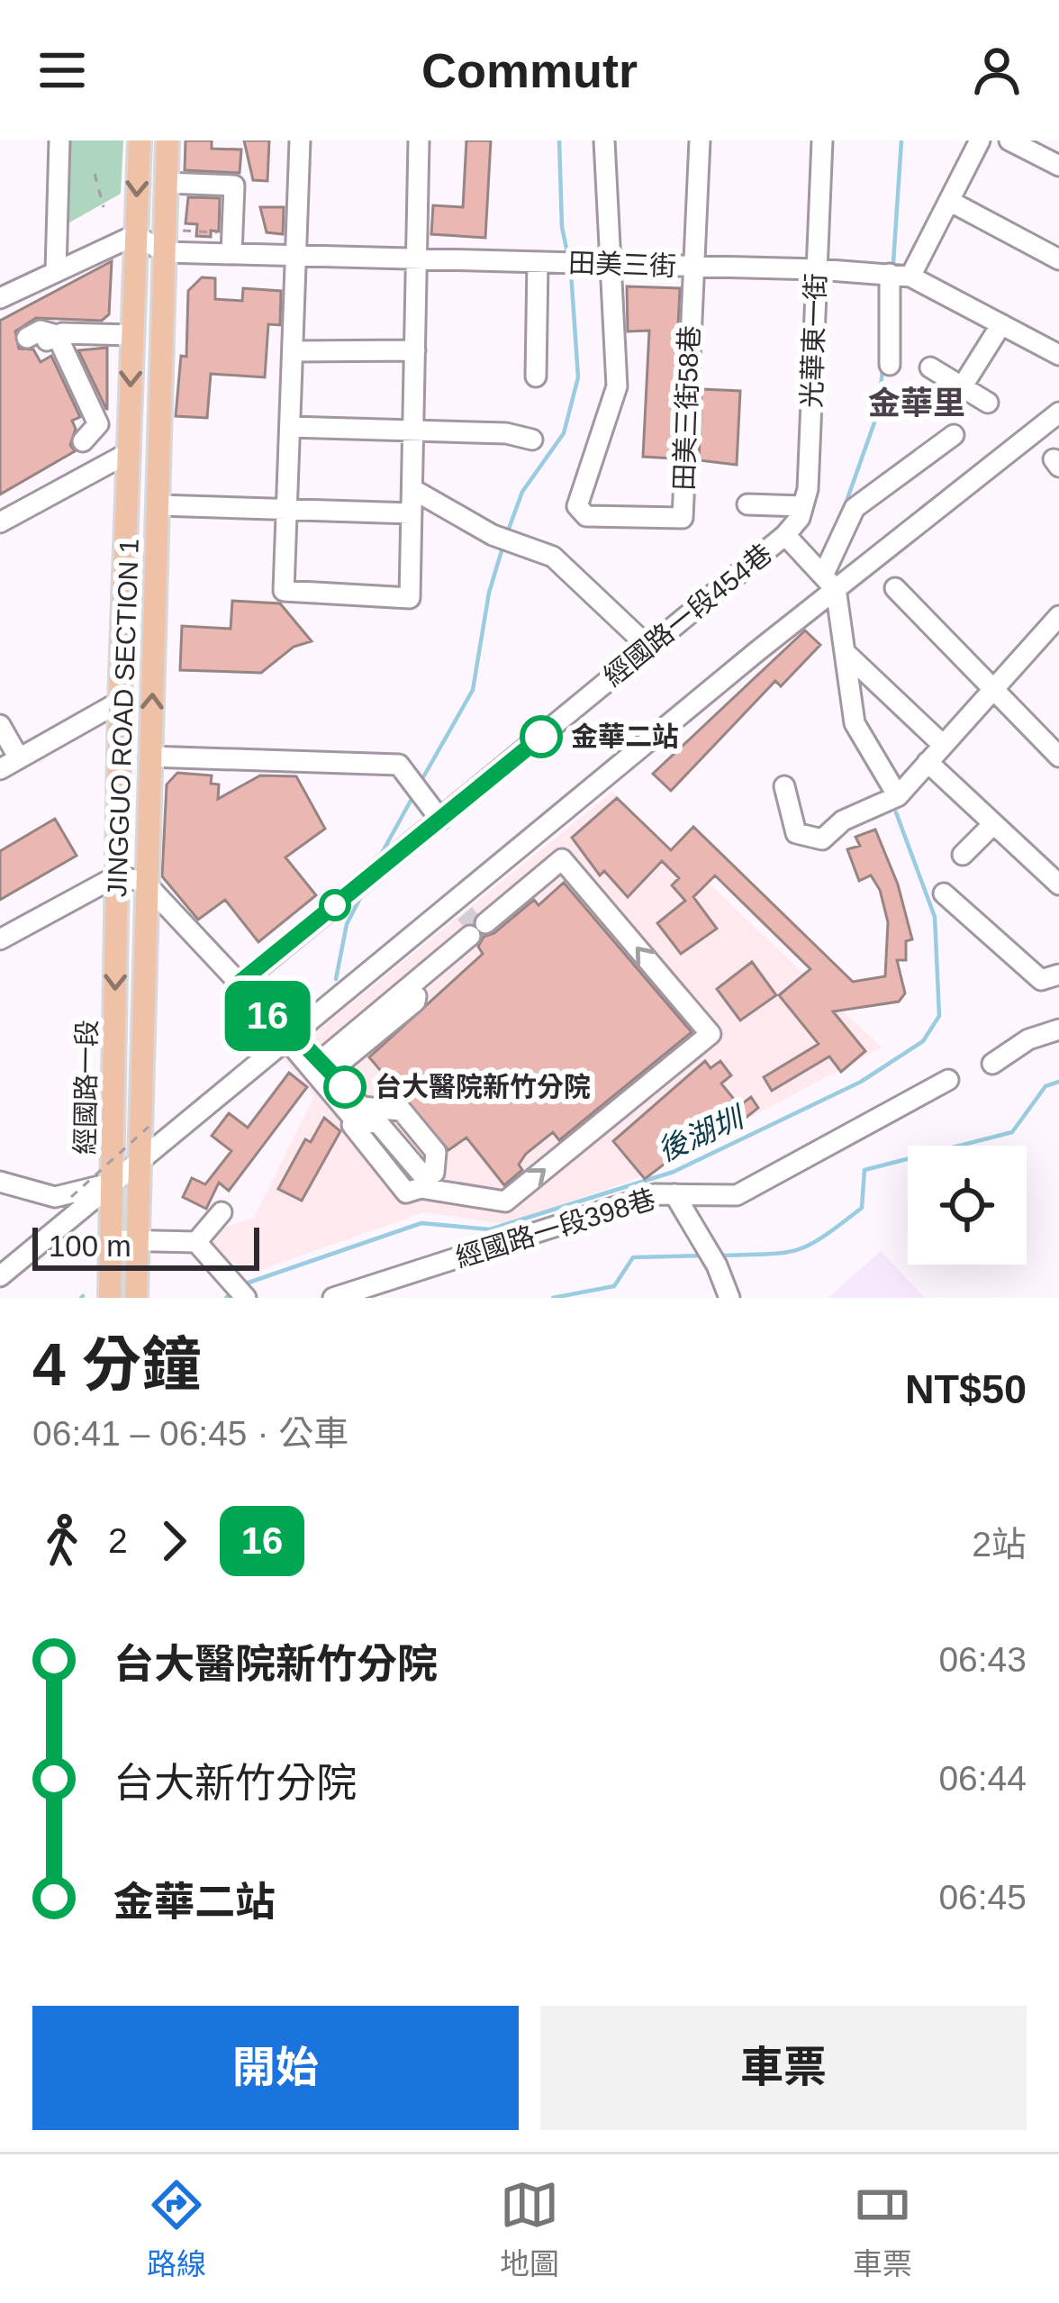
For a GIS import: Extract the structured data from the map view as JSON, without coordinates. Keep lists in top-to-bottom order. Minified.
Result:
{"streets":{"main road":["JINGGUO ROAD SECTION 1","經國路一段"],"street":["田美三街","光華東一街","田美三街58巷","經國路一段454巷","經國路一段398巷"]},"crossings":[["田美三街","光華東一街"],["田美三街","田美三街58巷"],["田美三街","JINGGUO ROAD SECTION 1"],["光華東一街","經國路一段454巷"],["JINGGUO ROAD SECTION 1","經國路一段"]],"one_way":["經國路一段"],"districts":["金華里"],"water":["後湖圳"],"places":["金華二站","台大醫院新竹分院"],"lines":["bus line 16"],"scale_bar":"100 m","page":{"header":"Commutr","on_map":"16","scale":"100 m","heading":["4 分鐘","06:41 – 06:45 · 公車","NT$50"],"legs":["2","16","2站"],"list":[{"name":"台大醫院新竹分院","value":"06:43"},{"name":"台大新竹分院","value":"06:44"},{"name":"金華二站","value":"06:45"}],"buttons":["開始","車票"],"tabs":["路線","地圖","車票"]}}
